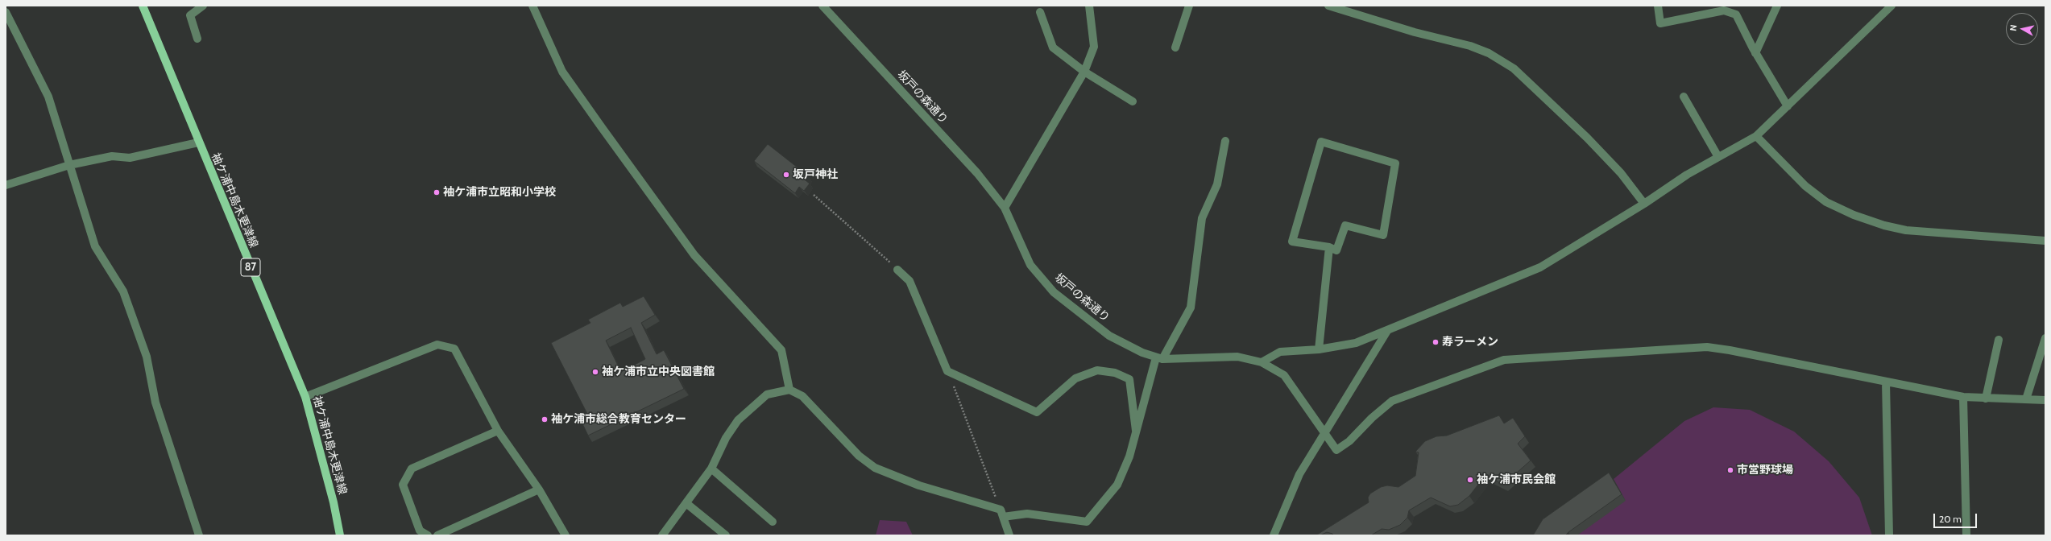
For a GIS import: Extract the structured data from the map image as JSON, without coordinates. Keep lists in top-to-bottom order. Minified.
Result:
{"streets":{"main road":["袖ケ浦中島木更津線","87"],"street":["坂戸の森通り"]},"places":["坂戸神社","袖ケ浦市立昭和小学校","寿ラーメン","袖ケ浦市立中央図書館","袖ケ浦市総合教育センター","市営野球場","袖ケ浦市民会館"],"scale_bar":"20 m","north":"left"}
